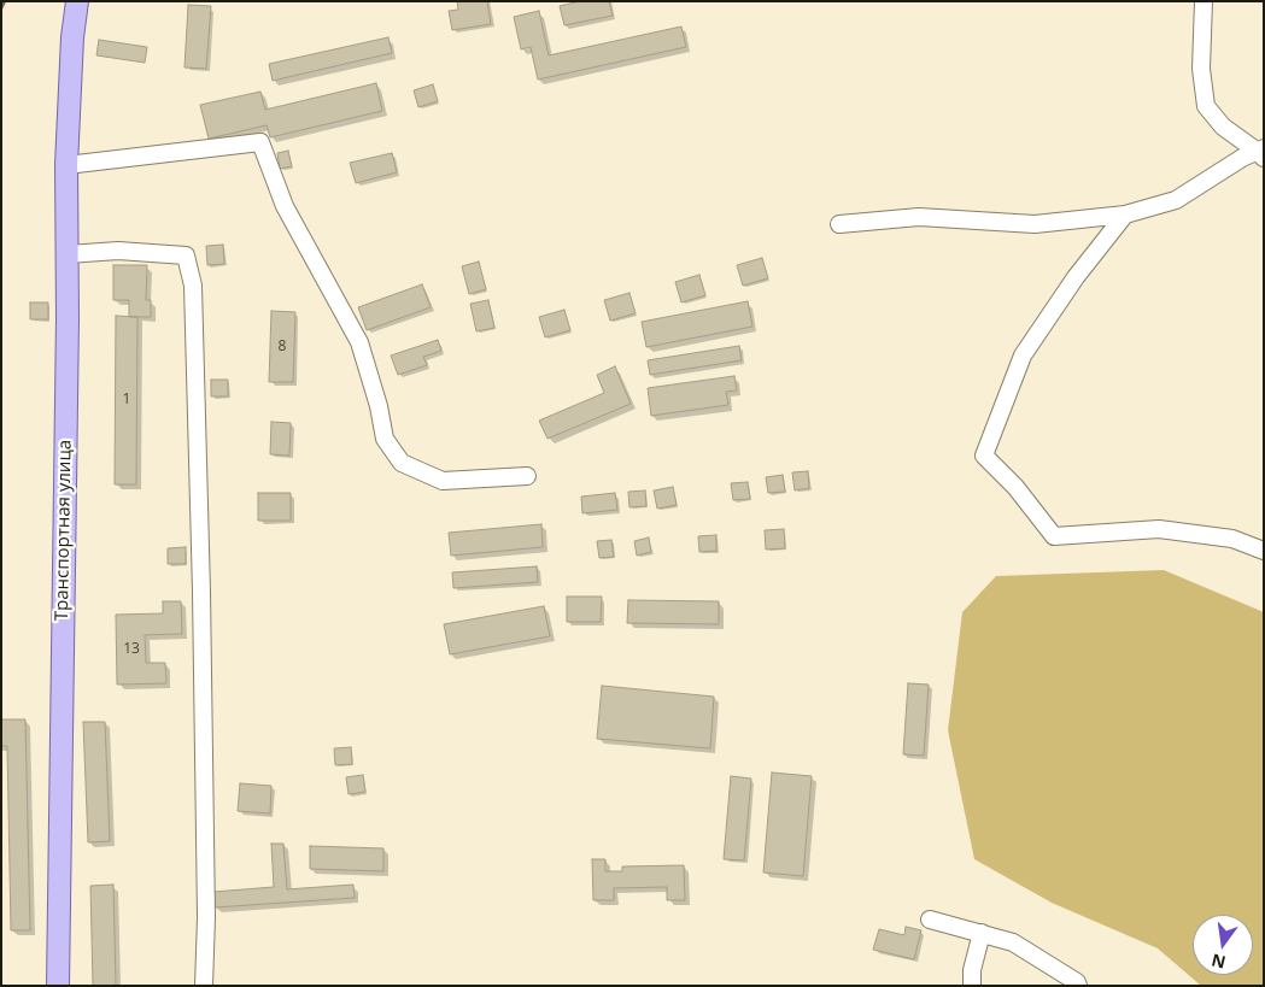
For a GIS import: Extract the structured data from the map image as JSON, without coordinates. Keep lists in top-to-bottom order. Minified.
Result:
{"streets":{"main road":["Транспортная улица"]},"house_numbers":["8","1","13"],"north":"bottom"}
